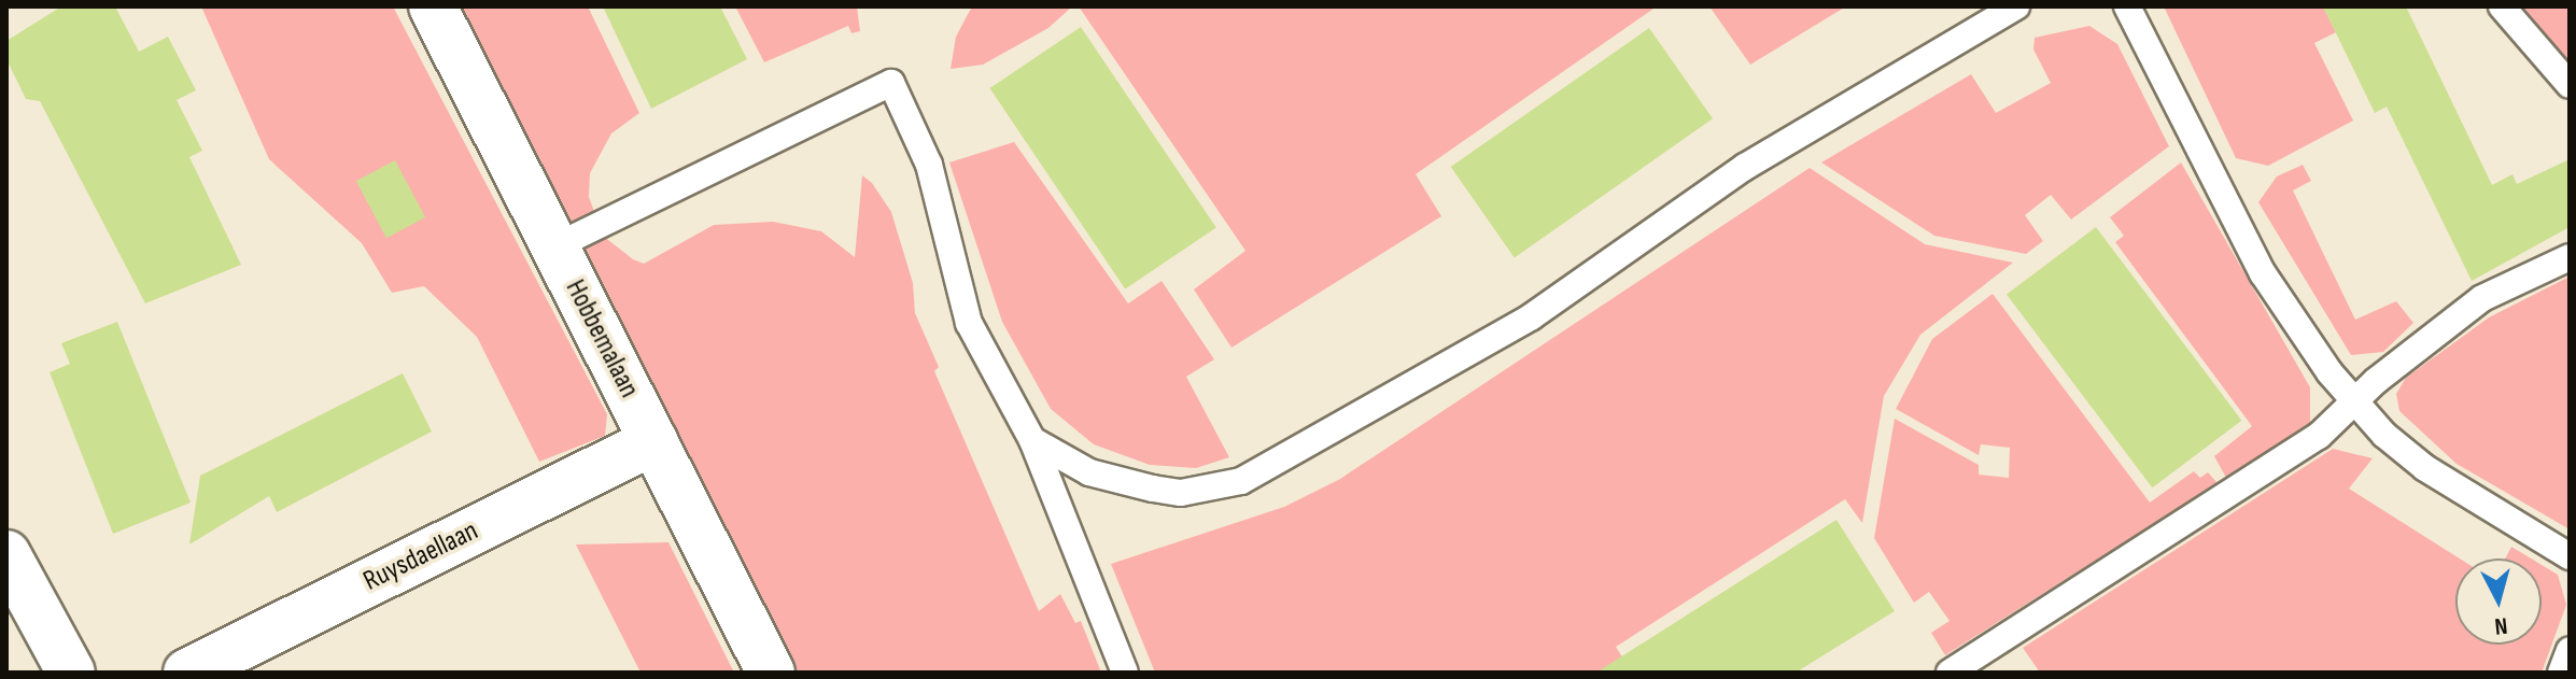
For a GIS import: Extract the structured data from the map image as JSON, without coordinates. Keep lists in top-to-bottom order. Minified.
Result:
{"streets":{"street":["Hobbemalaan","Ruysdaellaan"]},"crossings":[["Hobbemalaan","Ruysdaellaan"]],"north":"bottom"}
